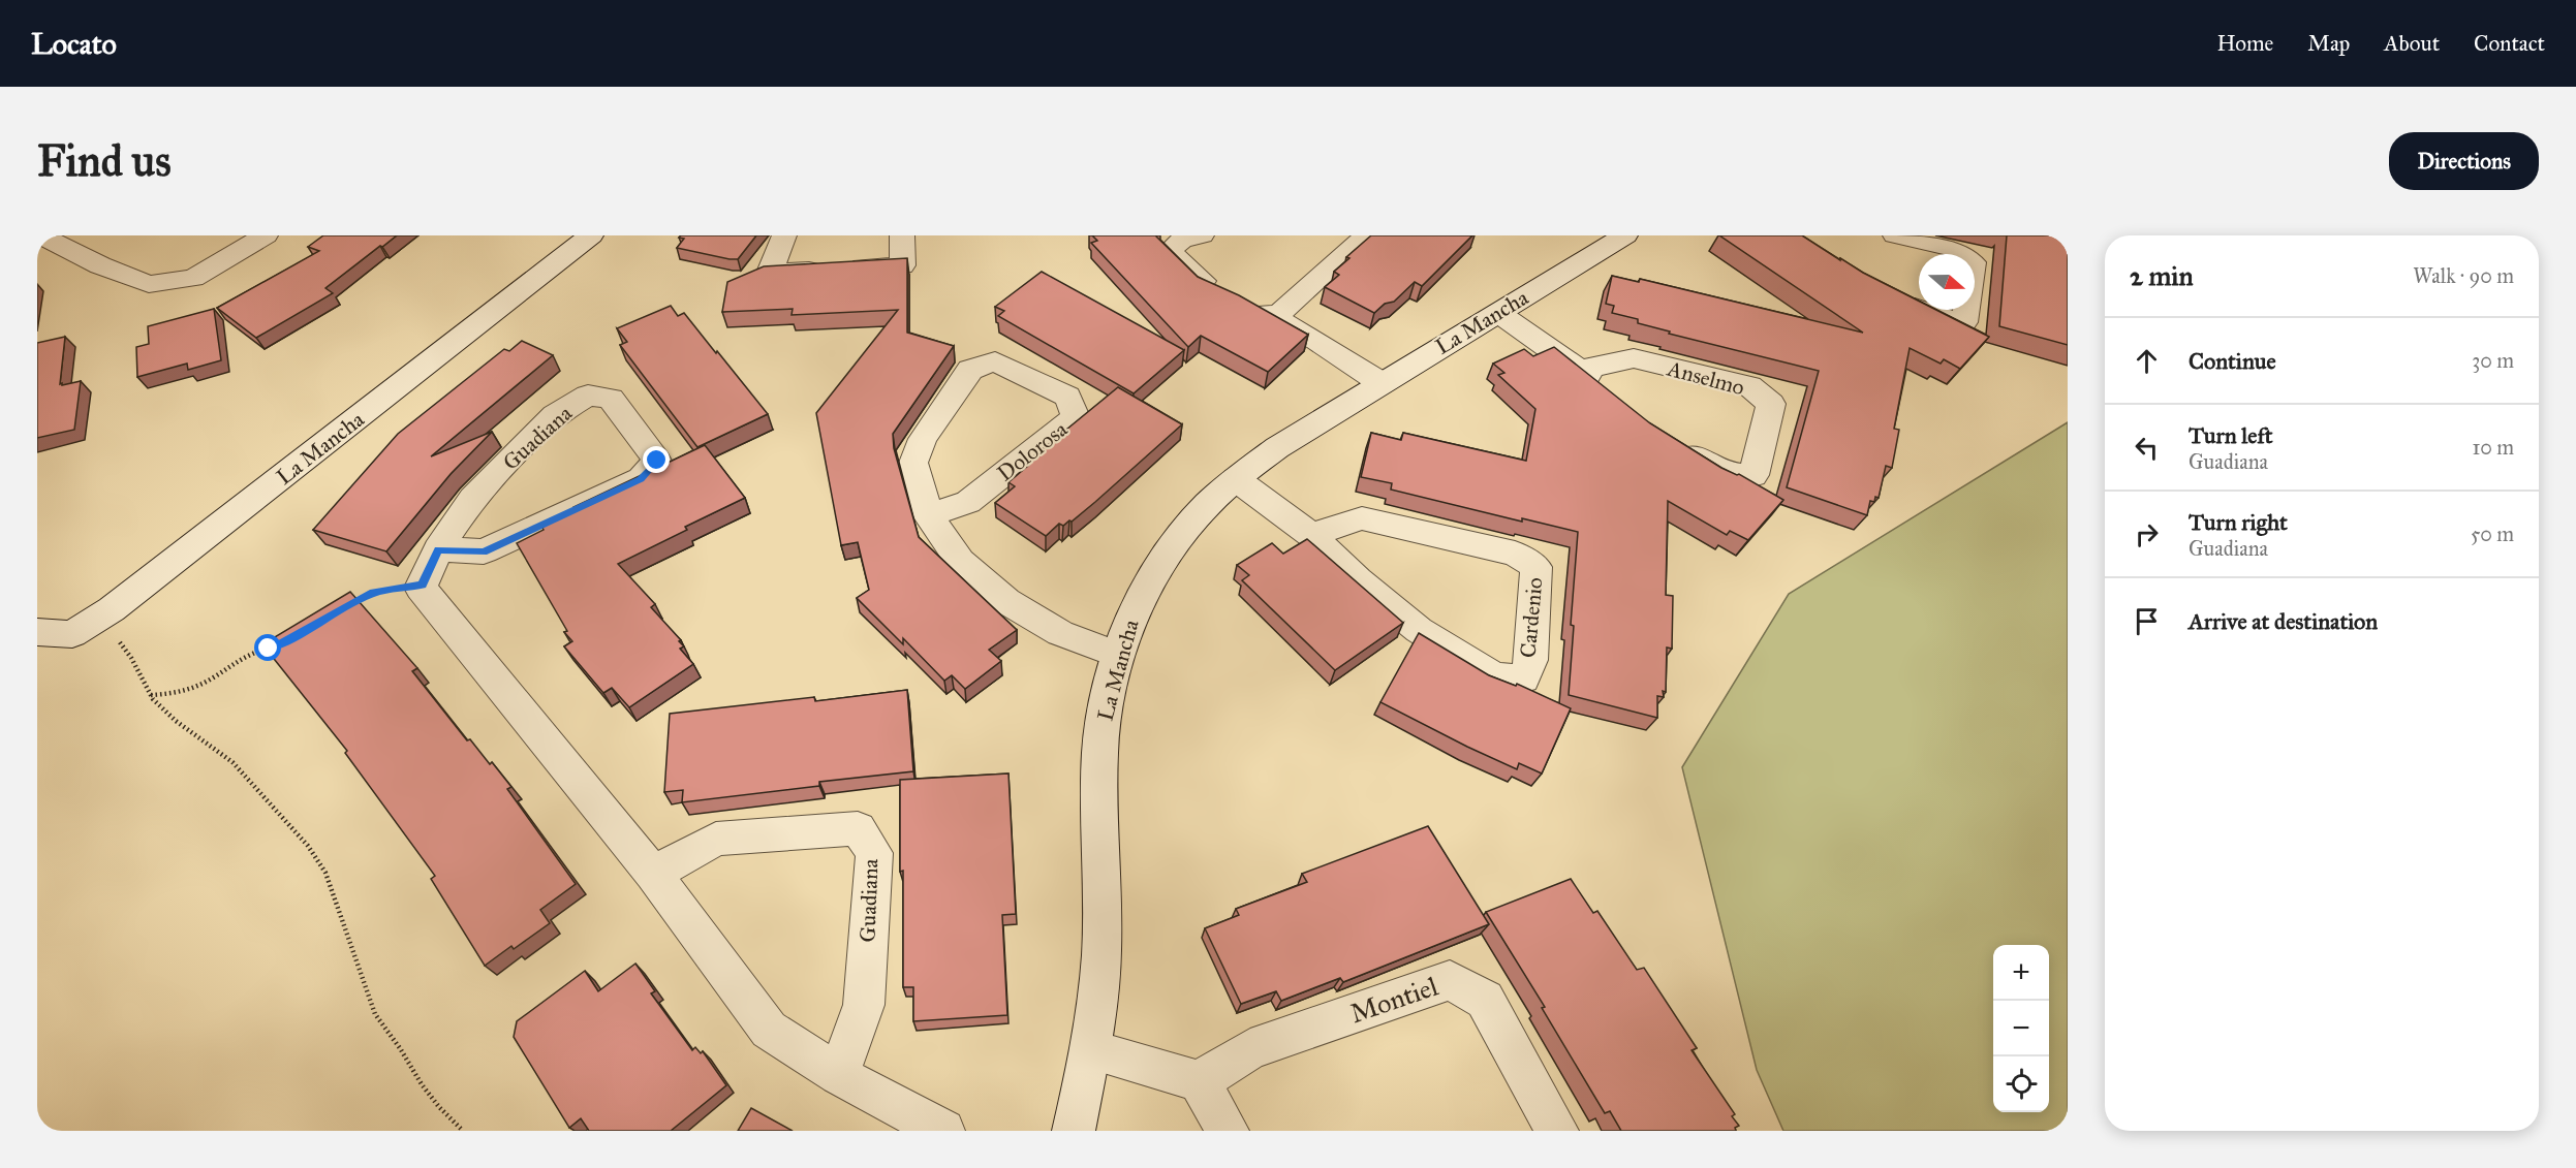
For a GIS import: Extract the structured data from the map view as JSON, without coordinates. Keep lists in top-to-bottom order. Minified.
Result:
{"streets":{"street":["La Mancha","Anselmo","Guadiana","Dolorosa","Cardenio","Montiel"]},"crossings":[["La Mancha","Dolorosa"],["La Mancha","Cardenio"]],"north":"right","page":{"header":"Locato","nav":["Home","Map","About","Contact"],"buttons":"Directions","title":"Find us","heading":["2 min","Walk · 90 m"],"list":[["Continue","30 m"],["Turn left","Guadiana","10 m"],["Turn right","Guadiana","50 m"],"Arrive at destination"],"map_buttons":["+","−"]}}
